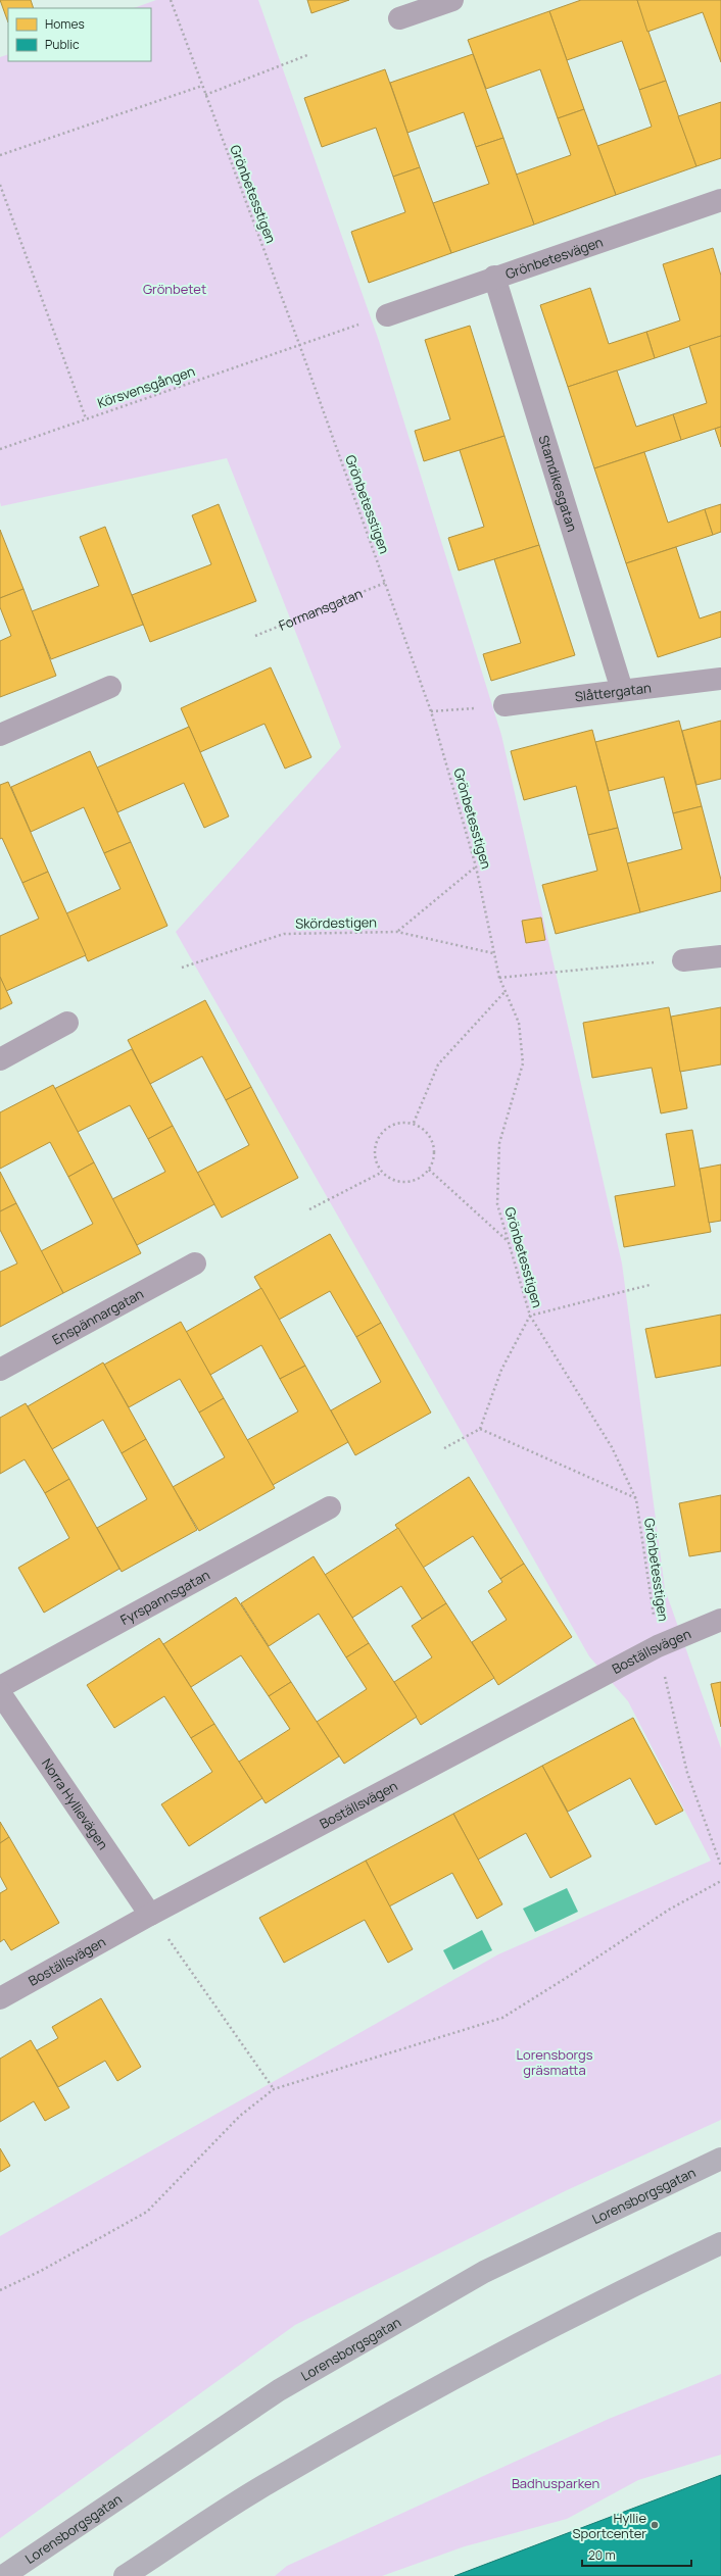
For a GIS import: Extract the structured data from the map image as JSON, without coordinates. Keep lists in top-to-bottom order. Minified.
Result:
{"streets":{"main road":["Lorensborgsgatan"],"street":["Grönbetesvägen","Stamdikesgatan","Slåttergatan","Enspännargatan","Fyrspannsgatan","Boställsvägen","Norra Hyllievägen"],"path":["Grönbetesstigen","Körsvensgången","Formansgatan","Skördestigen"]},"crossings":[["Grönbetesstigen","Körsvensgången"],["Grönbetesstigen","Formansgatan"],["Grönbetesstigen","Skördestigen"],["Grönbetesstigen","Boställsvägen"],["Grönbetesvägen","Körsvensgången"],["Grönbetesvägen","Stamdikesgatan"],["Stamdikesgatan","Slåttergatan"],["Boställsvägen","Norra Hyllievägen"]],"parks":["Grönbetet","Lorensborgs gräsmatta","Badhusparken"],"places":["Hyllie Sportcenter"],"legend":["Homes","Public"],"scale_bar":"20 m"}
